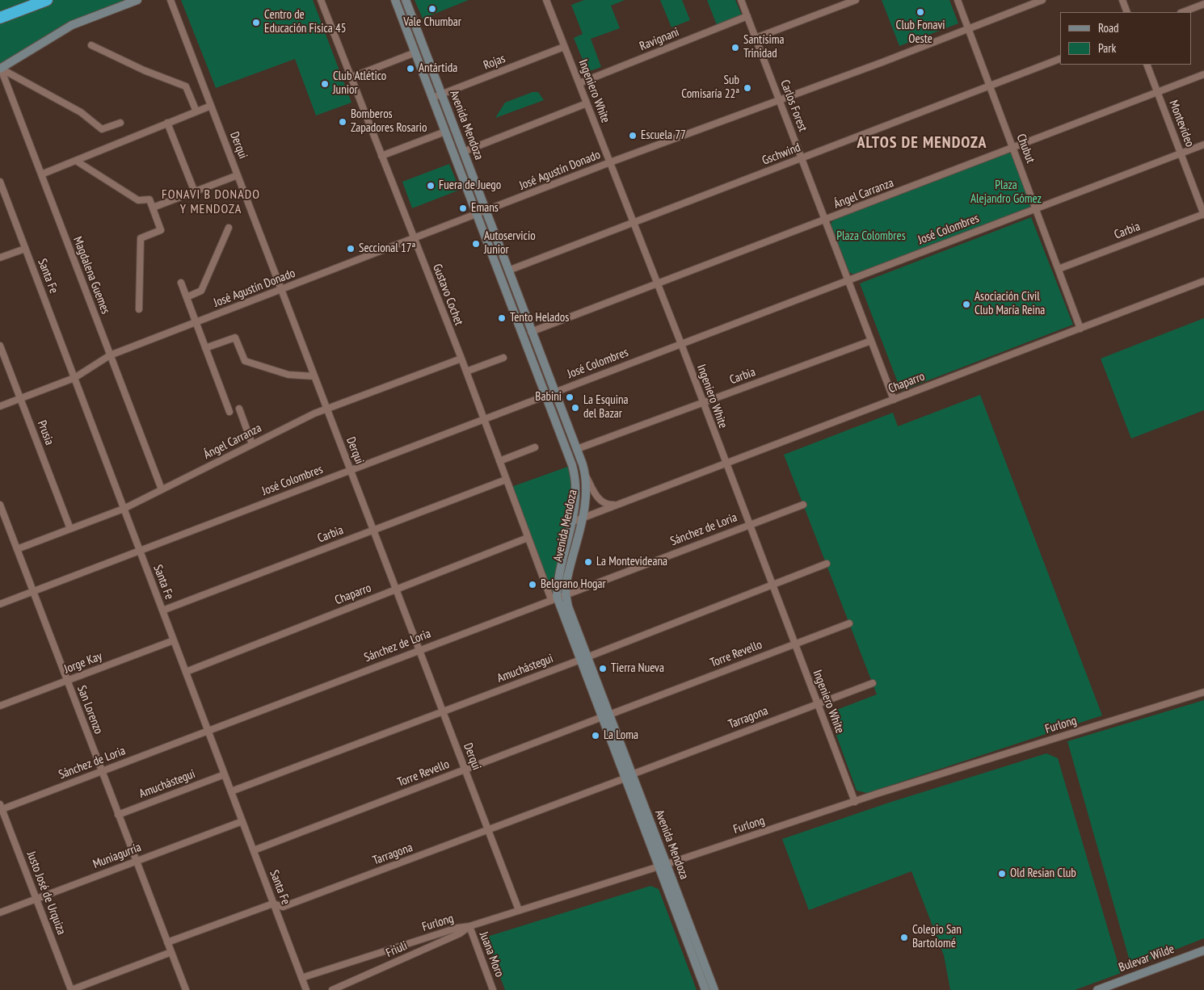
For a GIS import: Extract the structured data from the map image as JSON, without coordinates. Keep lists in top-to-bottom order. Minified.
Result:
{"streets":{"main road":["Avenida Mendoza","Bulevar Wilde"],"street":["Ravignani","Rojas","Ingeniero White","Carlos Forest","Montevideo","Derqui","Chubut","Gschwind","José Agustín Donado","Ángel Carranza","José Colombres","Carbia","Magdalena Guemes","Santa Fe","Gustavo Cochet","Chaparro","Prusia","Sánchez de Loria","Torre Revello","Jorge Kay","Amuchástegui","San Lorenzo","Tarragona","Furlong","Muniagurría","Justo José de Urquiza","Friuli","Juana Moro"]},"crossings":[["Ravignani","Ingeniero White"],["Ravignani","Carlos Forest"],["Rojas","Ingeniero White"],["Rojas","Avenida Mendoza"],["Ingeniero White","Gschwind"],["Ingeniero White","José Agustín Donado"],["Ingeniero White","Ángel Carranza"],["Ingeniero White","José Colombres"],["Ingeniero White","Carbia"],["Ingeniero White","Chaparro"],["Ingeniero White","Sánchez de Loria"],["Ingeniero White","Torre Revello"],["Ingeniero White","Amuchástegui"],["Ingeniero White","Tarragona"],["Ingeniero White","Furlong"],["Carlos Forest","Gschwind"],["Carlos Forest","José Agustín Donado"],["Carlos Forest","Ángel Carranza"],["Carlos Forest","José Colombres"],["Carlos Forest","Carbia"],["Carlos Forest","Chaparro"],["Montevideo","Ángel Carranza"],["Montevideo","José Colombres"],["Montevideo","Carbia"],["Avenida Mendoza","Gschwind"],["Avenida Mendoza","José Agustín Donado"],["Avenida Mendoza","Ángel Carranza"],["Avenida Mendoza","José Colombres"],["Avenida Mendoza","Carbia"],["Avenida Mendoza","Gustavo Cochet"],["Avenida Mendoza","Chaparro"],["Avenida Mendoza","Sánchez de Loria"],["Avenida Mendoza","Torre Revello"],["Avenida Mendoza","Amuchástegui"],["Avenida Mendoza","Tarragona"],["Avenida Mendoza","Furlong"],["Derqui","José Agustín Donado"],["Derqui","Ángel Carranza"],["Derqui","José Colombres"],["Derqui","Carbia"],["Derqui","Chaparro"],["Derqui","Sánchez de Loria"],["Derqui","Torre Revello"],["Derqui","Amuchástegui"],["Derqui","Tarragona"],["Derqui","Furlong"],["Chubut","Gschwind"],["Chubut","José Agustín Donado"],["Chubut","Ángel Carranza"],["Chubut","José Colombres"],["Chubut","Carbia"],["Chubut","Chaparro"],["José Agustín Donado","Magdalena Guemes"],["José Agustín Donado","Santa Fe"],["José Agustín Donado","Gustavo Cochet"],["José Agustín Donado","Prusia"],["Ángel Carranza","Magdalena Guemes"],["Ángel Carranza","Santa Fe"],["Ángel Carranza","Gustavo Cochet"],["Ángel Carranza","Prusia"],["Ángel Carranza","San Lorenzo"],["José Colombres","Santa Fe"],["José Colombres","Gustavo Cochet"],["José Colombres","San Lorenzo"],["Carbia","Santa Fe"],["Carbia","Gustavo Cochet"],["Santa Fe","Chaparro"],["Santa Fe","Sánchez de Loria"],["Santa Fe","Torre Revello"],["Santa Fe","Jorge Kay"],["Santa Fe","Amuchástegui"],["Santa Fe","Tarragona"],["Santa Fe","Furlong"],["Santa Fe","Muniagurría"],["Gustavo Cochet","Chaparro"],["Gustavo Cochet","Sánchez de Loria"],["Sánchez de Loria","San Lorenzo"],["Sánchez de Loria","Justo José de Urquiza"],["Jorge Kay","San Lorenzo"],["Amuchástegui","San Lorenzo"],["San Lorenzo","Tarragona"],["San Lorenzo","Muniagurría"],["Furlong","Friuli"],["Furlong","Juana Moro"],["Muniagurría","Justo José de Urquiza"],["Friuli","Juana Moro"]],"districts":["ALTOS DE MENDOZA","FONAVI B DONADO Y MENDOZA"],"parks":["Plaza Alejandro Gómez","Plaza Colombres"],"places":["Vale Chumbar","Club Fonavi Oeste","Centro de Educación Fisica 45","Santísima Trinidad","Antártida","Club Atlético Junior","Sub Comisaría 22ª","Bomberos Zapadores Rosario","Escuela 77","Fuera de Juego","Emans","Autoservicio Junior","Seccional 17ª","Asociación Civil Club María Reina","Tento Helados","Babini","La Esquina del Bazar","La Montevideana","Belgrano Hogar","Tierra Nueva","La Loma","Old Resian Club","Colegio San Bartolomé"],"legend":["Road","Park"]}
